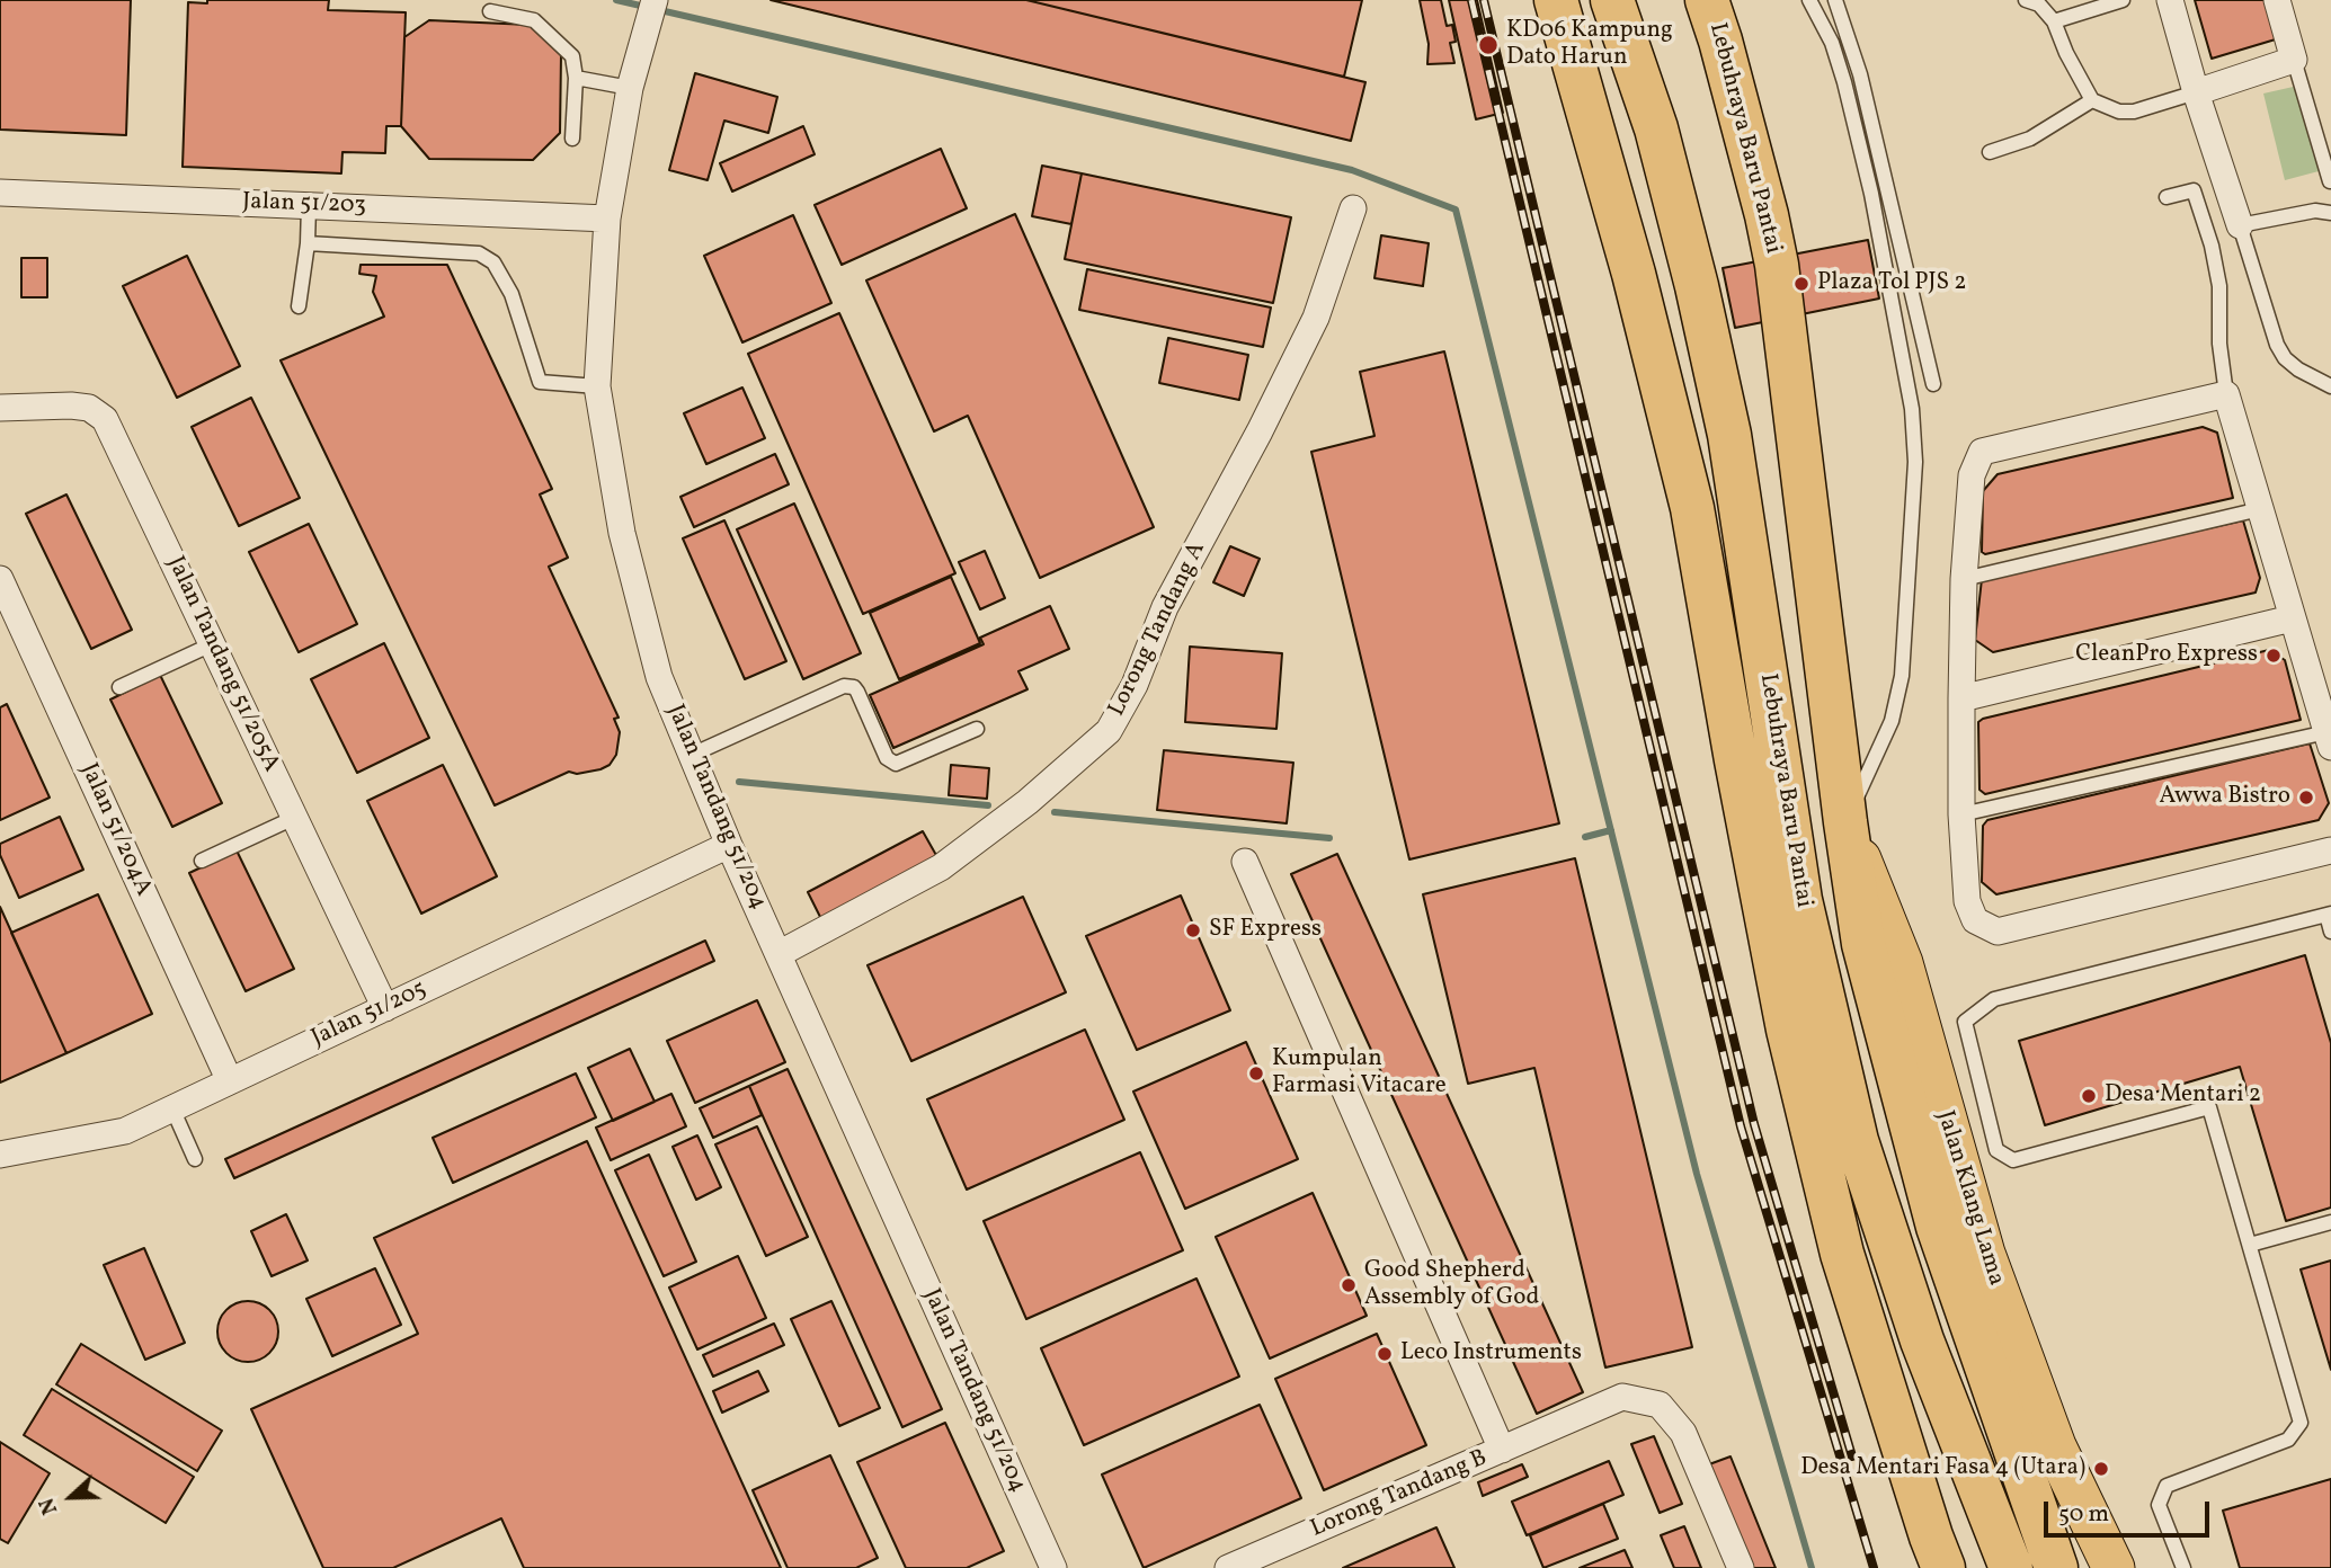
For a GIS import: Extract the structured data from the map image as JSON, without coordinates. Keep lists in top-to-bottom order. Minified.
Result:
{"streets":{"highway":["Lebuhraya Baru Pantai"],"main road":["Jalan Klang Lama"],"street":["Jalan 51/203","Lorong Tandang A","Jalan Tandang 51/205A","Jalan Tandang 51/204","Jalan 51/204A","Jalan 51/205","Lorong Tandang B"]},"crossings":[["Lebuhraya Baru Pantai","Jalan Klang Lama"],["Jalan 51/203","Jalan Tandang 51/204"],["Lorong Tandang A","Jalan Tandang 51/204"],["Jalan Tandang 51/205A","Jalan 51/205"],["Jalan Tandang 51/204","Jalan 51/205"],["Jalan 51/204A","Jalan 51/205"]],"places":["KD06 Kampung Dato Harun","Plaza Tol PJS 2","CleanPro Express","Awwa Bistro","SF Express","Kumpulan Farmasi Vitacare","Desa Mentari 2","Good Shepherd Assembly of God","Leco Instruments","Desa Mentari Fasa 4 (Utara)"],"scale_bar":"50 m","north":"left"}
